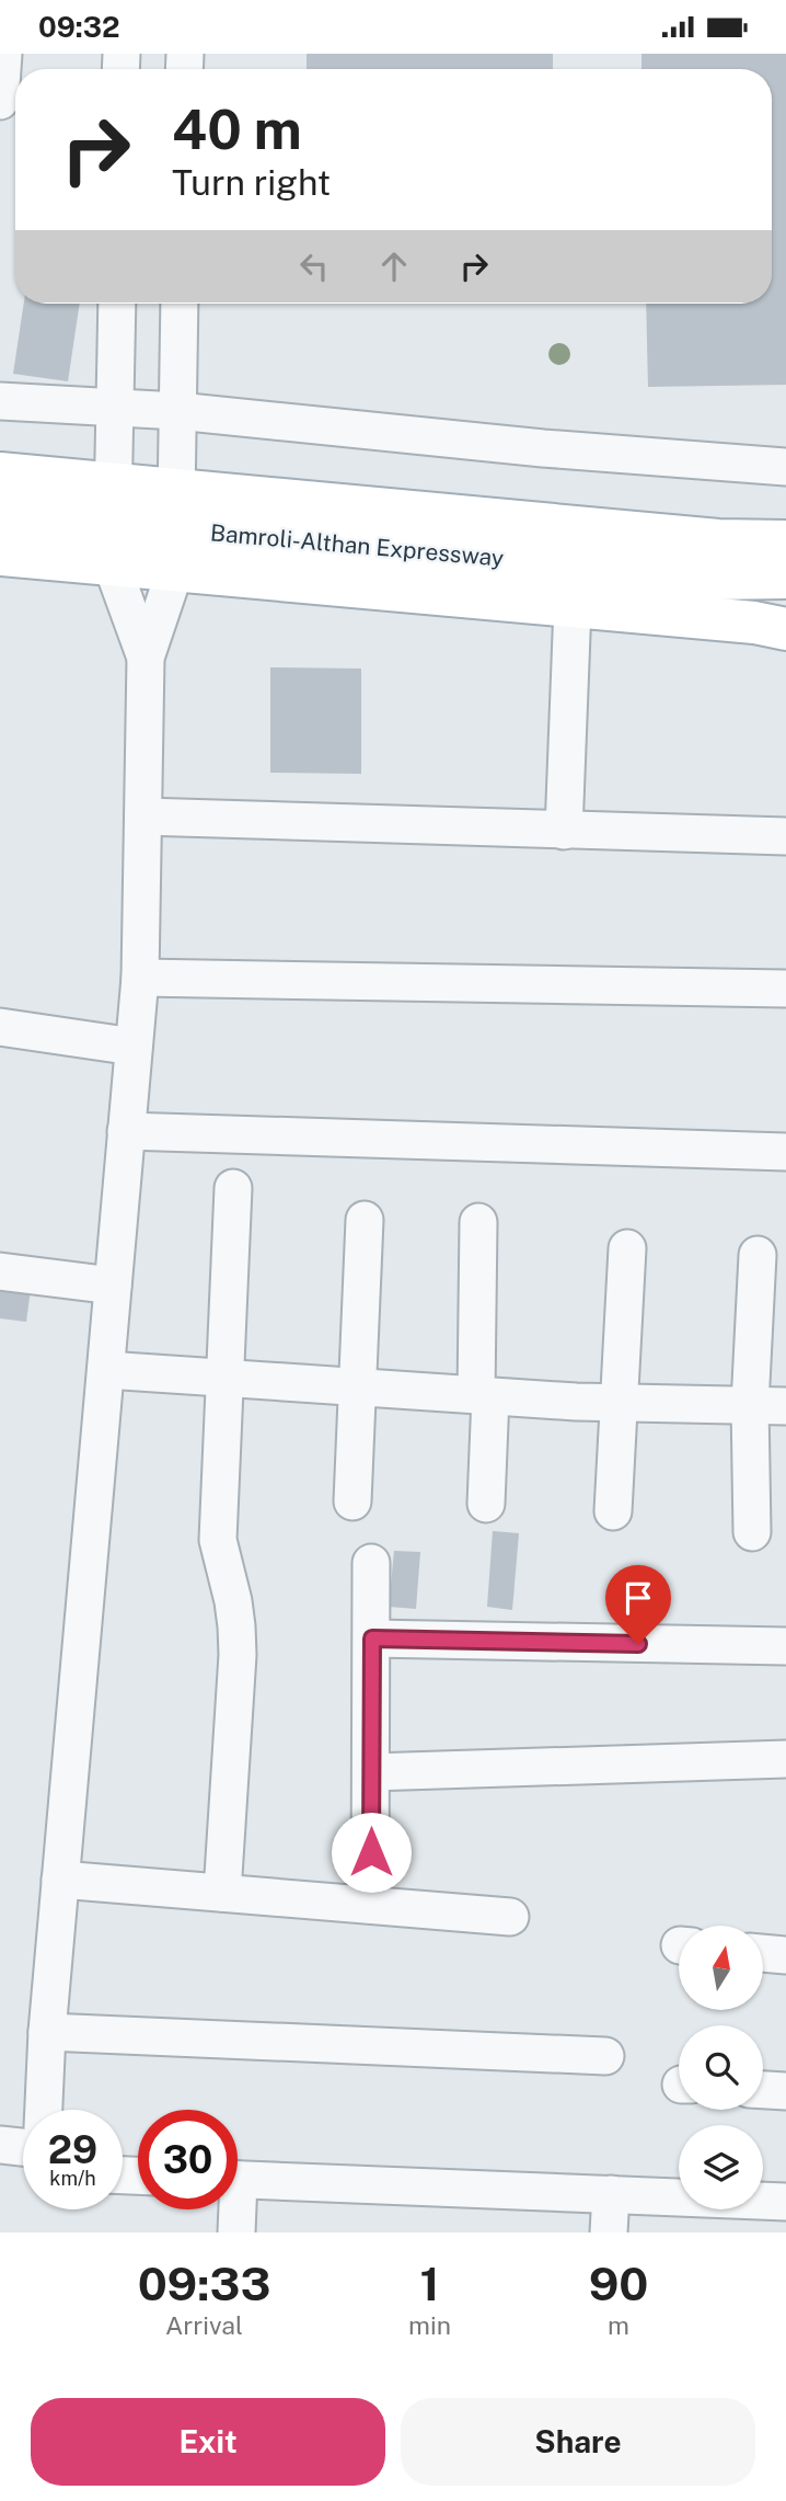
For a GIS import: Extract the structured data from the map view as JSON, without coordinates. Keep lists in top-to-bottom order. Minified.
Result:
{"streets":{"main road":["Bamroli-Althan Expressway"]},"north":"top","page":{"status":"09:32","turn":["40 m","Turn right"],"speed":"29 km/h","limit":"30","eta":["09:33","Arrival","1","min","90","m"],"buttons":["Exit","Share"]}}
